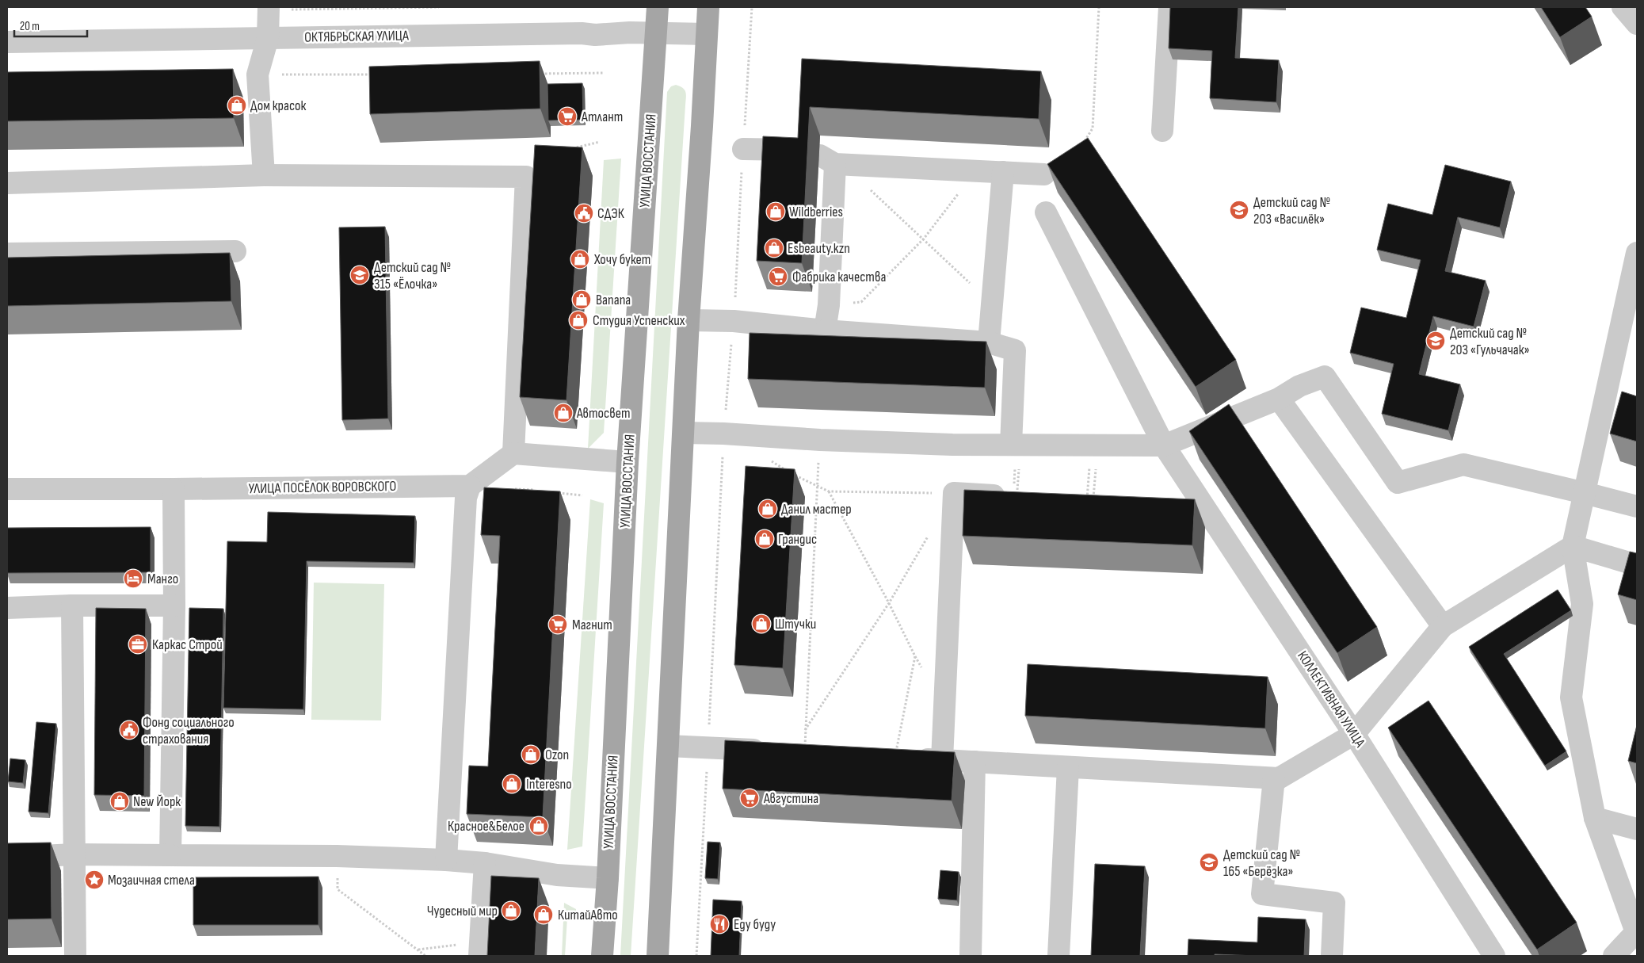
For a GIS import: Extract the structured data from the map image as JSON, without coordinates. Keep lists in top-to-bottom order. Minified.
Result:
{"streets":{"main road":["УЛИЦА ВОССТАНИЯ"],"street":["ОКТЯБРЬСКАЯ УЛИЦА","УЛИЦА ПОСЁЛОК ВОРОВСКОГО","КОЛЛЕКТИВНАЯ УЛИЦА"]},"crossings":[["ОКТЯБРЬСКАЯ УЛИЦА","УЛИЦА ВОССТАНИЯ"]],"places":{"shop":["Дом красок","Wildberries","Esbeauty.kzn","Хочу букет","Banana","Студия Успенских","Автосвет","Данил мастер","Грандис","Штучки","Ozon","Interesno","New Йорк","Красное&Белое","Чудесный мир","КитайАвто"],"supermarket":["Атлант","Фабрика качества","Магнит","Августина"],"school or university":["Детский сад № 203 «Василёк»","Детский сад № 315 «Ёлочка»","Детский сад № 203 «Гульчачак»","Детский сад № 165 «Берёзка»"],"public building":["СДЭК","Фонд социального страхования"],"hotel":["Манго"],"office":["Каркас Строй"],"place":["Мозаичная стела"],"restaurant":["Еду буду"]},"scale_bar":"20 m"}
